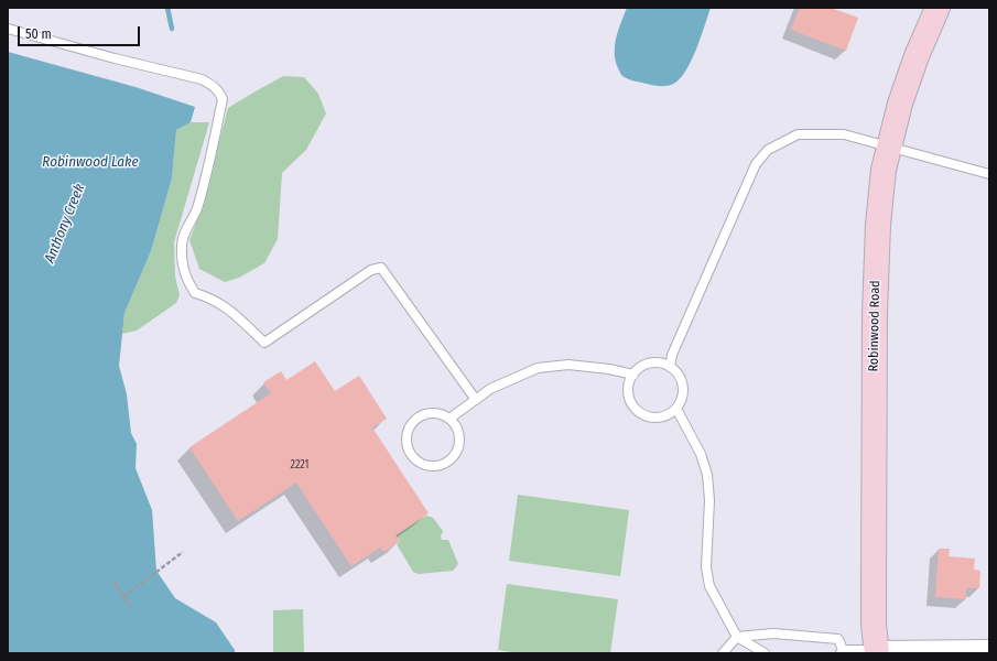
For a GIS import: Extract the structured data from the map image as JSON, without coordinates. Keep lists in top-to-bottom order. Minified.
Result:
{"streets":{"main road":["Robinwood Road"]},"water":["Robinwood Lake","Anthony Creek"],"house_numbers":["2221"],"scale_bar":"50 m"}
